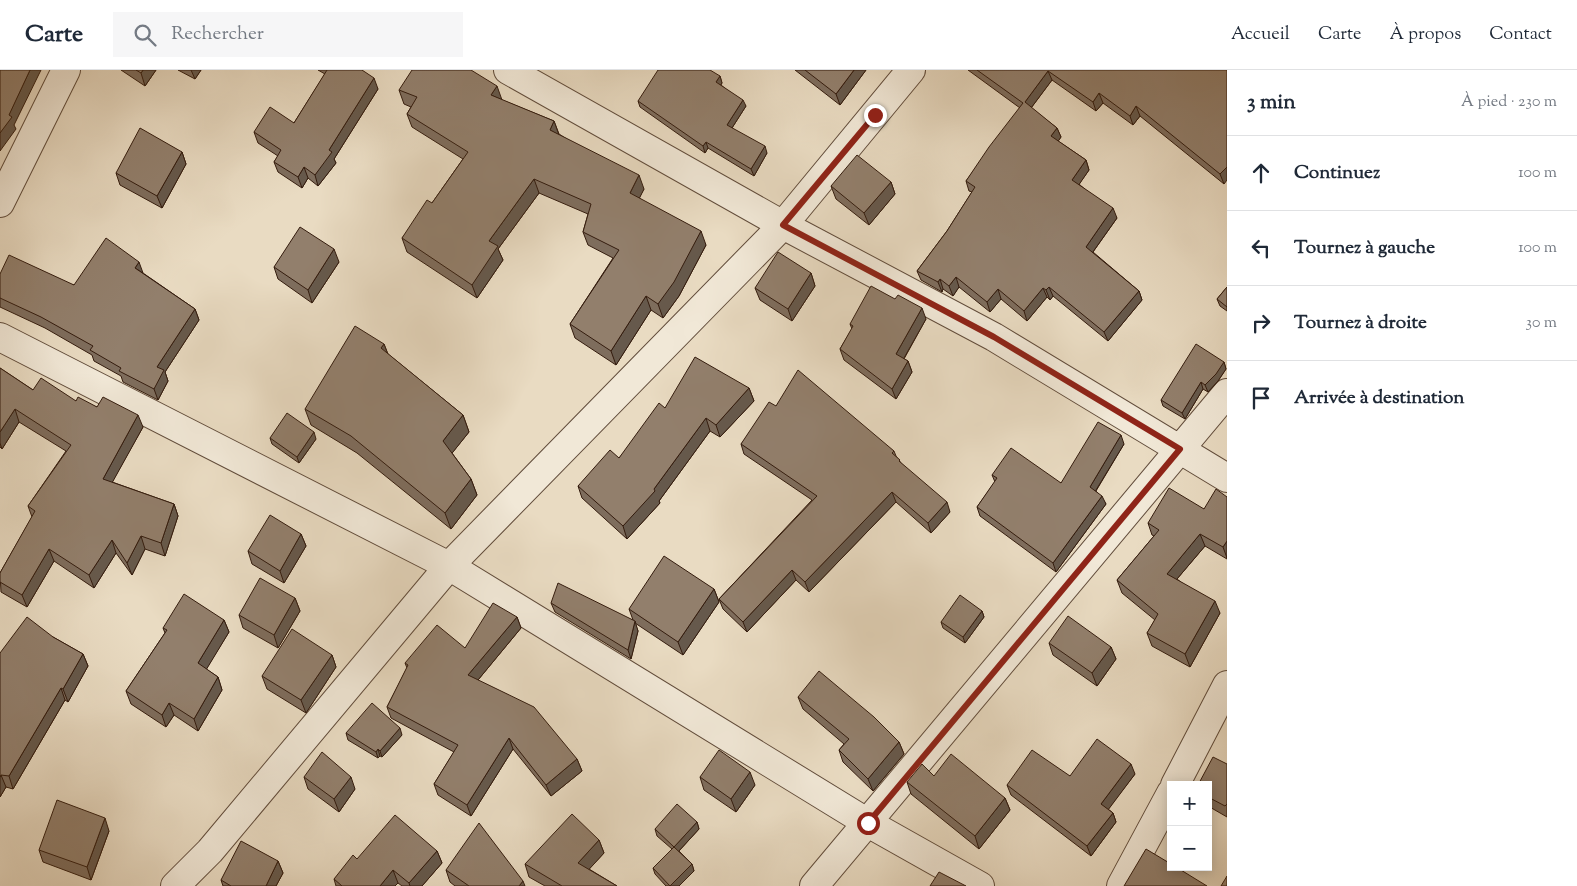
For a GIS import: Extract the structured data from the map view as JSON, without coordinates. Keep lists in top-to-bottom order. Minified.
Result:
{"page":{"header":"Carte","search":"Rechercher","nav":["Accueil","Carte","À propos","Contact"],"heading":["3 min","À pied · 230 m"],"list":[["Continuez","100 m"],["Tournez à gauche","100 m"],["Tournez à droite","30 m"],"Arrivée à destination"],"map_buttons":["+","−"]}}
